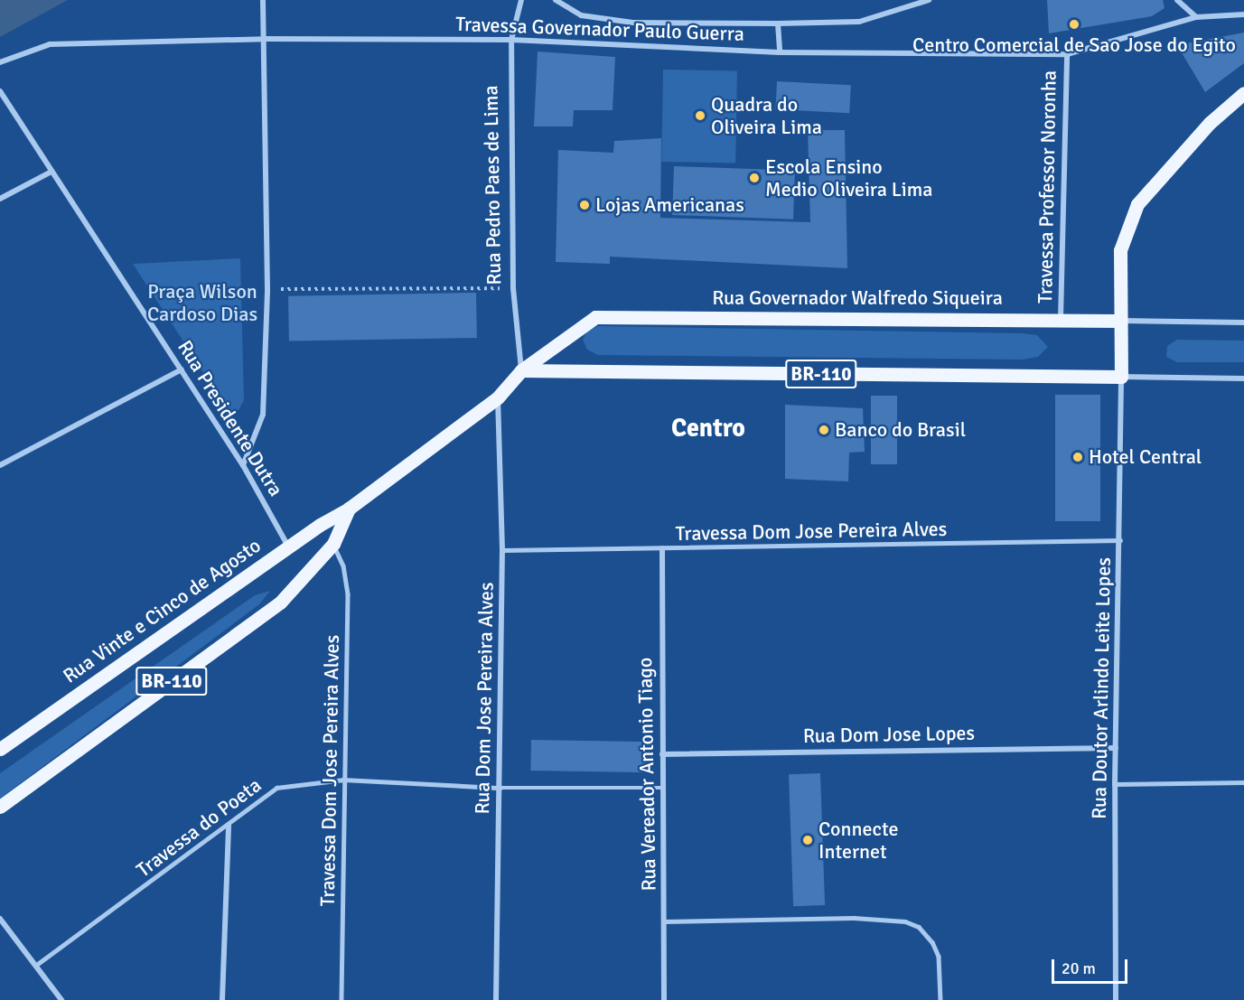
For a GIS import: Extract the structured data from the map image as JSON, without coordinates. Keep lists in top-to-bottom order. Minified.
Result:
{"streets":{"main road":["Rua Governador Walfredo Siqueira","BR-110","Rua Vinte e Cinco de Agosto"],"street":["Travessa Governador Paulo Guerra","Rua Pedro Paes de Lima","Travessa Professor Noronha","Rua Presidente Dutra","Rua Doutor Arlindo Leite Lopes","Rua Dom Jose Pereira Alves","Rua Dom Jose Lopes","Rua Vereador Antonio Tiago"],"lane":["Travessa Dom Jose Pereira Alves","Travessa do Poeta"]},"crossings":[["Travessa Governador Paulo Guerra","Rua Pedro Paes de Lima"],["Travessa Governador Paulo Guerra","Travessa Professor Noronha"],["Rua Pedro Paes de Lima","Rua Governador Walfredo Siqueira"],["Rua Pedro Paes de Lima","BR-110"],["Travessa Professor Noronha","Rua Governador Walfredo Siqueira"],["Rua Governador Walfredo Siqueira","BR-110"],["BR-110","Travessa Dom Jose Pereira Alves"],["BR-110","Rua Vinte e Cinco de Agosto"],["BR-110","Rua Doutor Arlindo Leite Lopes"],["BR-110","Rua Dom Jose Pereira Alves"],["Rua Presidente Dutra","Rua Vinte e Cinco de Agosto"],["Travessa Dom Jose Pereira Alves","Rua Doutor Arlindo Leite Lopes"],["Travessa Dom Jose Pereira Alves","Rua Dom Jose Pereira Alves"],["Travessa Dom Jose Pereira Alves","Rua Vereador Antonio Tiago"],["Travessa Dom Jose Pereira Alves","Travessa do Poeta"],["Rua Doutor Arlindo Leite Lopes","Rua Dom Jose Lopes"],["Rua Dom Jose Pereira Alves","Travessa do Poeta"],["Rua Dom Jose Lopes","Rua Vereador Antonio Tiago"],["Rua Vereador Antonio Tiago","Travessa do Poeta"]],"districts":["Centro"],"parks":["Praça Wilson Cardoso Dias"],"places":["Centro Comercial de Sao Jose do Egito","Quadra do Oliveira Lima","Escola Ensino Medio Oliveira Lima","Lojas Americanas","Banco do Brasil","Hotel Central","Connecte Internet"],"scale_bar":"20 m"}
